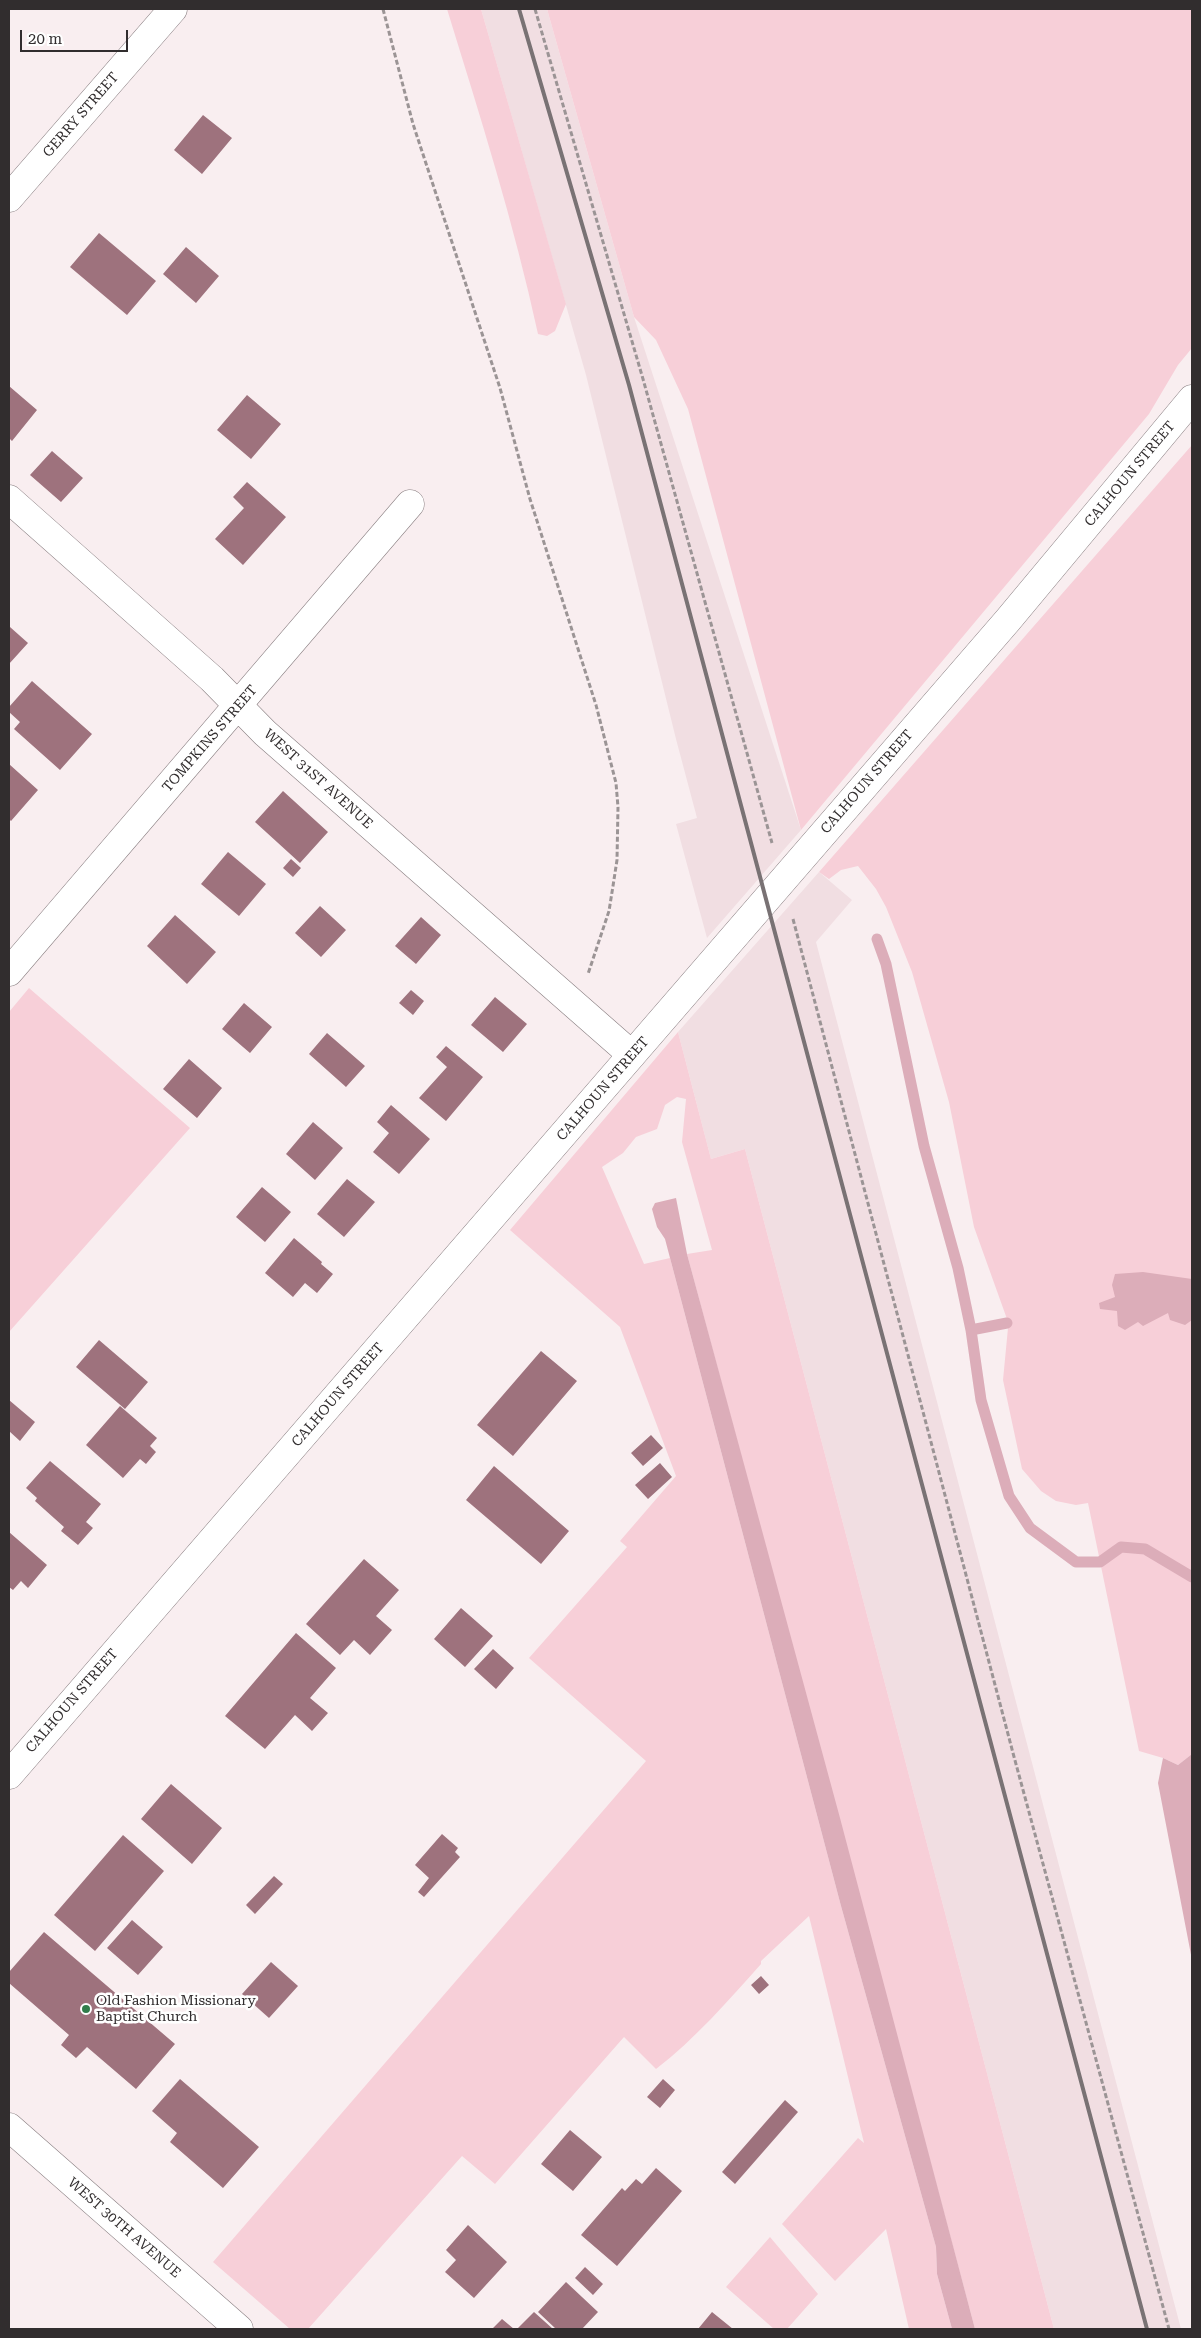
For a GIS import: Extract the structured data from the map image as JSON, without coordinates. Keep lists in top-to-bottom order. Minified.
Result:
{"streets":{"street":["GERRY STREET","CALHOUN STREET","TOMPKINS STREET","WEST 31ST AVENUE","WEST 30TH AVENUE"]},"crossings":[["CALHOUN STREET","WEST 31ST AVENUE"],["TOMPKINS STREET","WEST 31ST AVENUE"]],"places":["Old Fashion Missionary Baptist Church"],"scale_bar":"20 m"}
